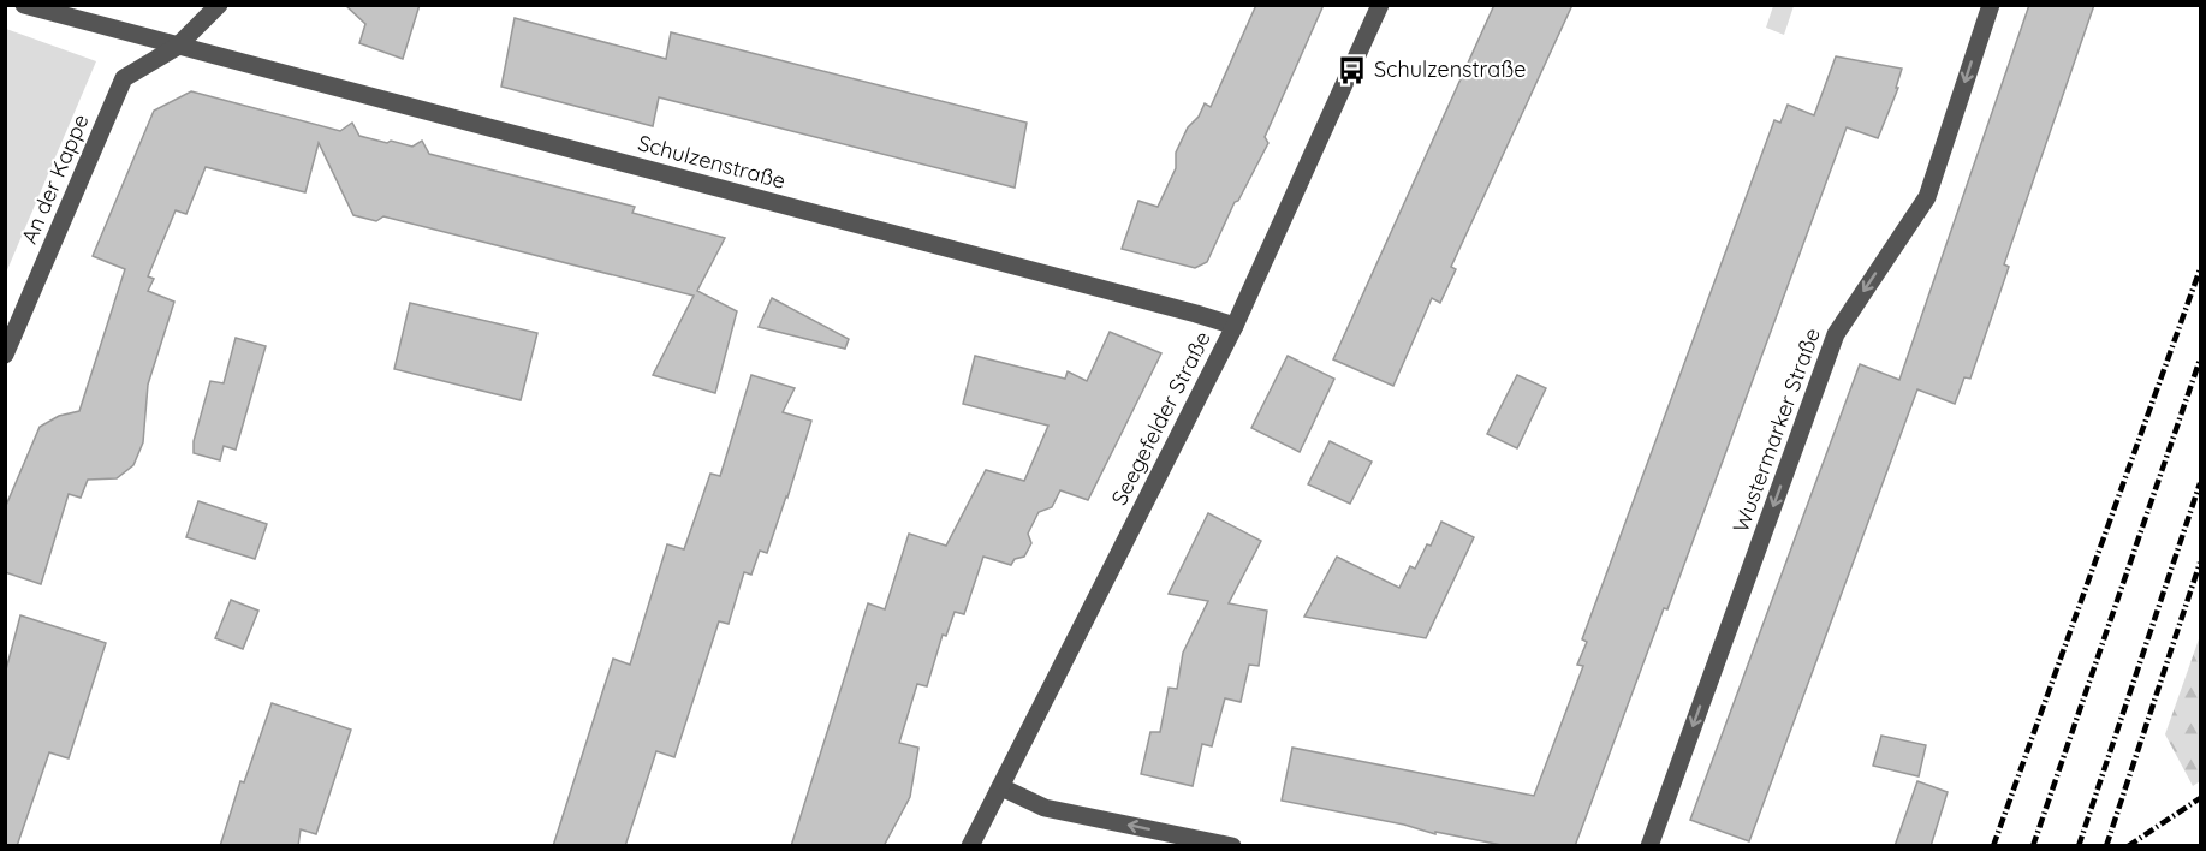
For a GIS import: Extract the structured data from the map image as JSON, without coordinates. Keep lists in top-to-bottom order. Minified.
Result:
{"streets":{"street":["Schulzenstraße","An der Kappe","Seegefelder Straße","Wustermarker Straße"]},"crossings":[["Schulzenstraße","An der Kappe"],["Schulzenstraße","Seegefelder Straße"]],"one_way":["Wustermarker Straße"],"places":{"bus stop":["Schulzenstraße"]}}
